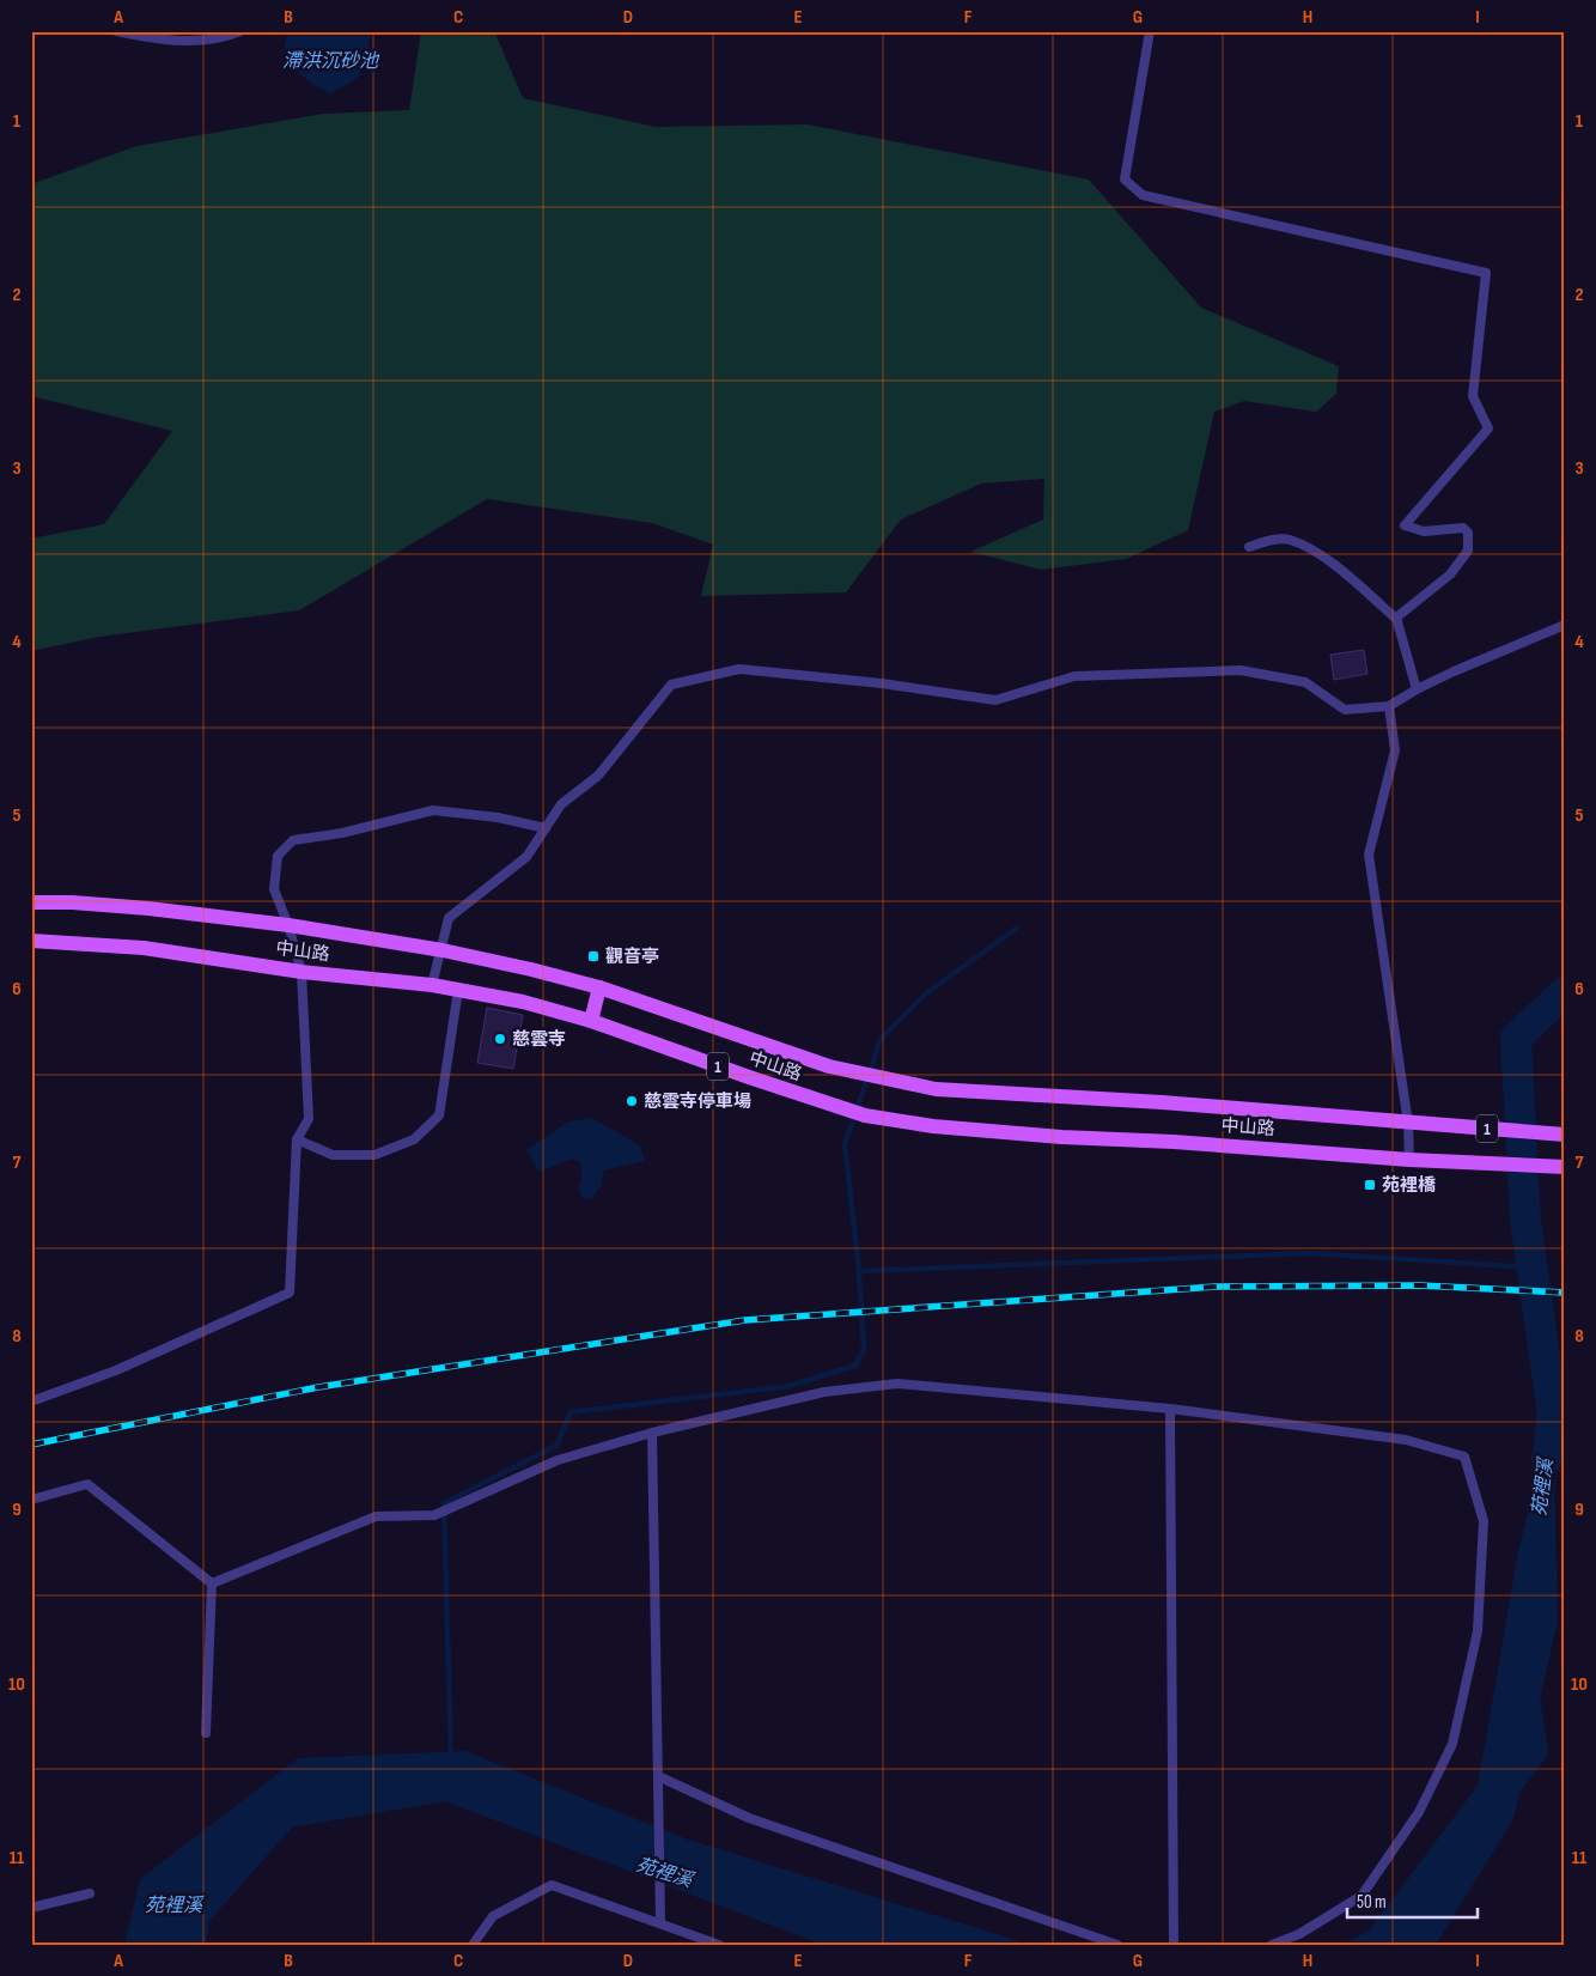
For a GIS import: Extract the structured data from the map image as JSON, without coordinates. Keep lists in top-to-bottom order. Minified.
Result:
{"streets":{"main road":["中山路","1"]},"crossings":[["中山路","1"]],"water":["滯洪沉砂池","苑裡溪"],"places":{"transit":["觀音亭","苑裡橋"],"other":["慈雲寺","慈雲寺停車場"]},"scale_bar":"50 m","grid":{"columns":["A","B","C","D","E","F","G","H","I"],"rows":["1","2","3","4","5","6","7","8","9","10","11"]}}
